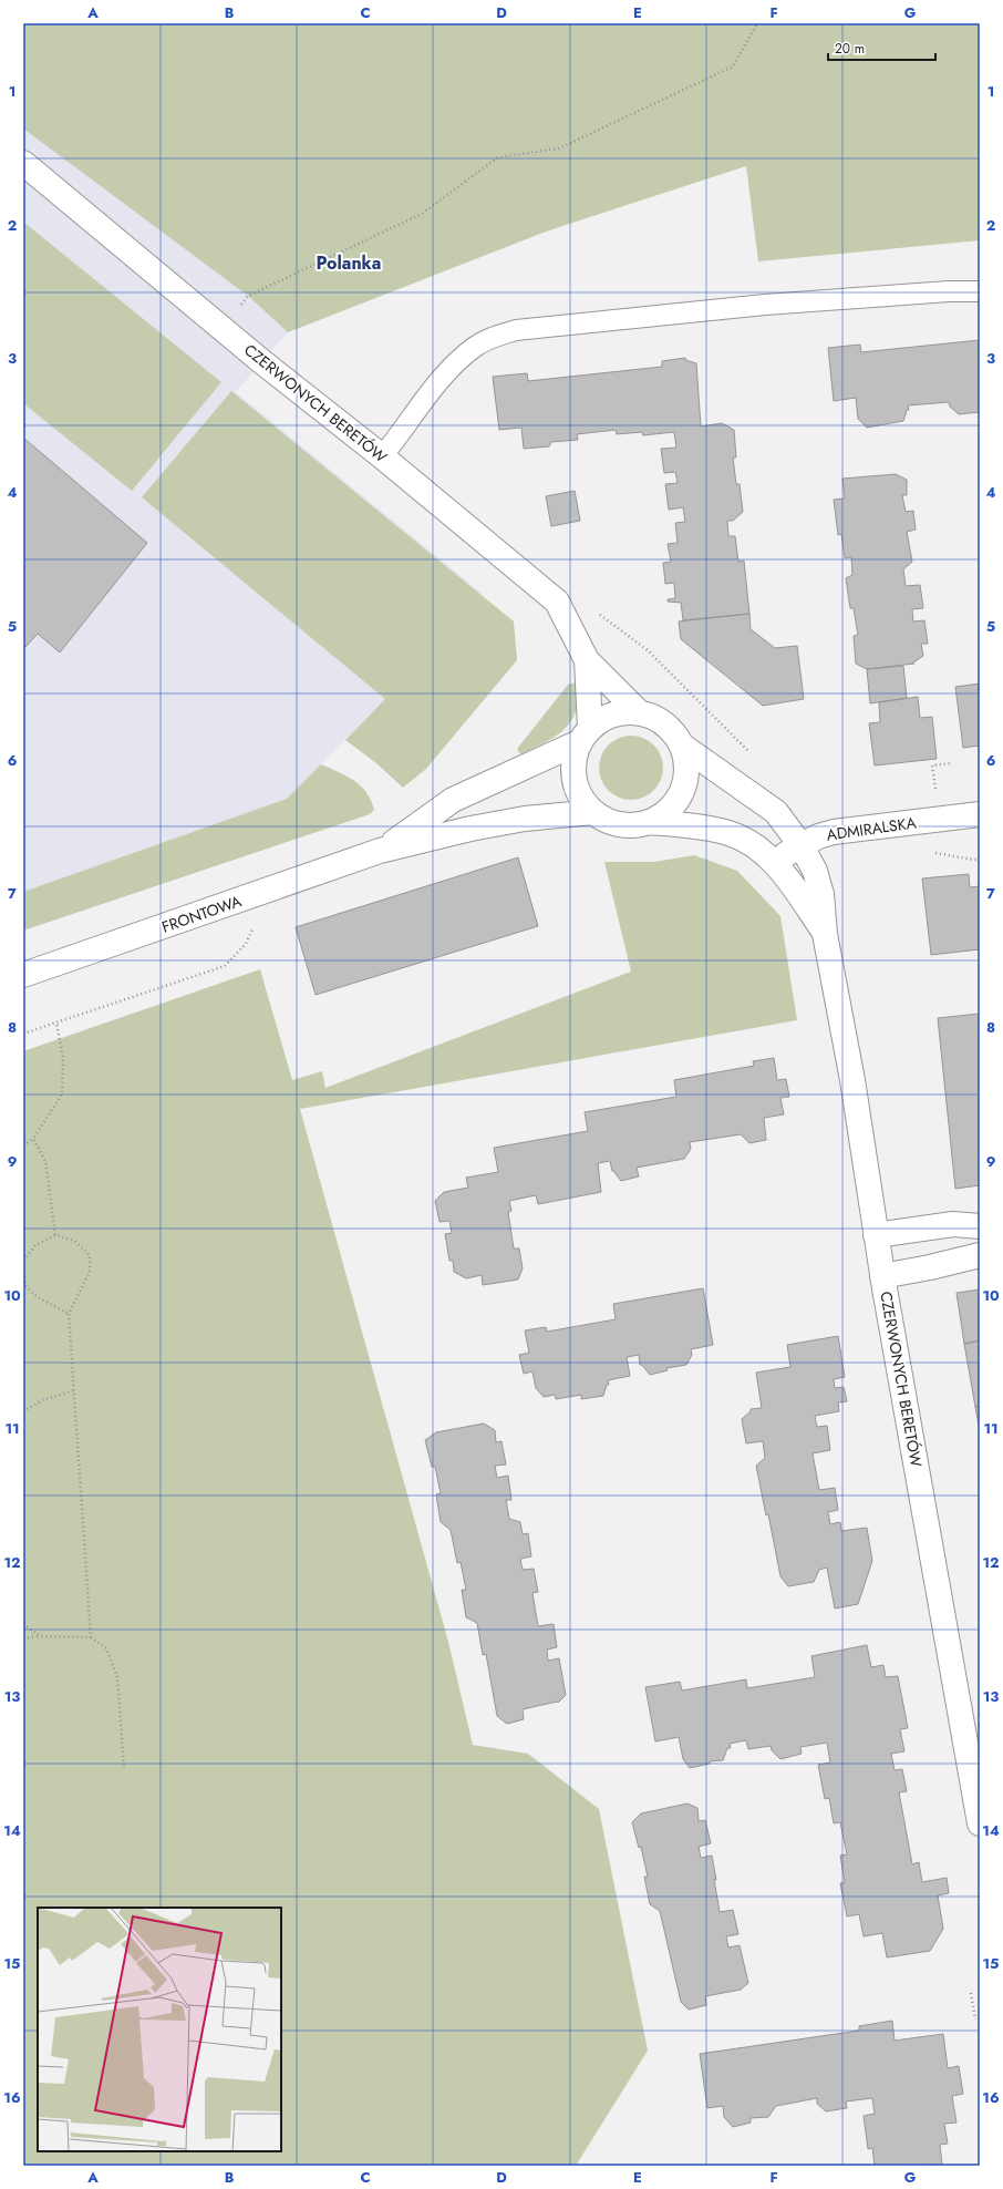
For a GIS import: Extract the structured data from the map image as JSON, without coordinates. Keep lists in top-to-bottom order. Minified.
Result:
{"streets":{"street":["CZERWONYCH BERETÓW","ADMIRALSKA","FRONTOWA"]},"crossings":[["CZERWONYCH BERETÓW","ADMIRALSKA"],["CZERWONYCH BERETÓW","FRONTOWA"]],"districts":["Polanka"],"scale_bar":"20 m","grid":{"columns":["A","B","C","D","E","F","G"],"rows":["1","2","3","4","5","6","7","8","9","10","11","12","13","14","15","16"]}}
